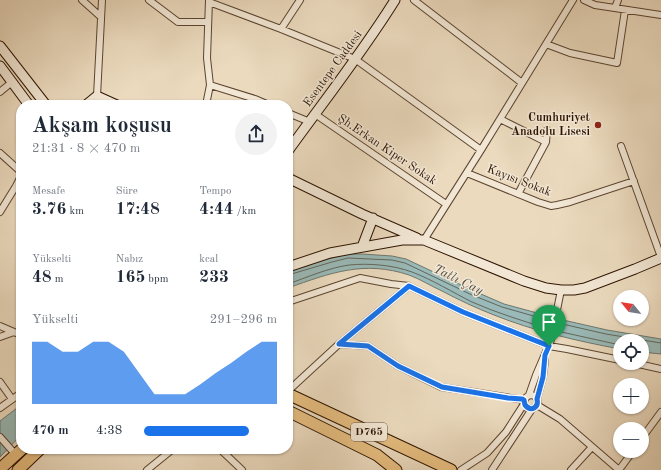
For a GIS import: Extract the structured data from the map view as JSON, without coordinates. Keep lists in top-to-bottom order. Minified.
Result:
{"streets":{"highway":["D765"],"street":["Esentepe Caddesi","Şh.Erkan Kiper Sokak","Kayısı Sokak"]},"crossings":[["Esentepe Caddesi","Şh.Erkan Kiper Sokak"]],"water":["Tatlı Çay"],"places":["Cumhuriyet Anadolu Lisesi"],"north":"top left","page":{"heading":["Akşam koşusu","21:31 · 8 × 470 m"],"stats":[["Mesafe","3.76 km"],["Süre","17:48"],["Tempo","4:44 /km"],["Yükselti","48 m"],["Nabız","165 bpm"],["kcal","233"]],"map_buttons":["+","−"],"chart":["Yükselti","291–296 m"],"list":[{"name":"470 m","note":"4:38"}]}}
